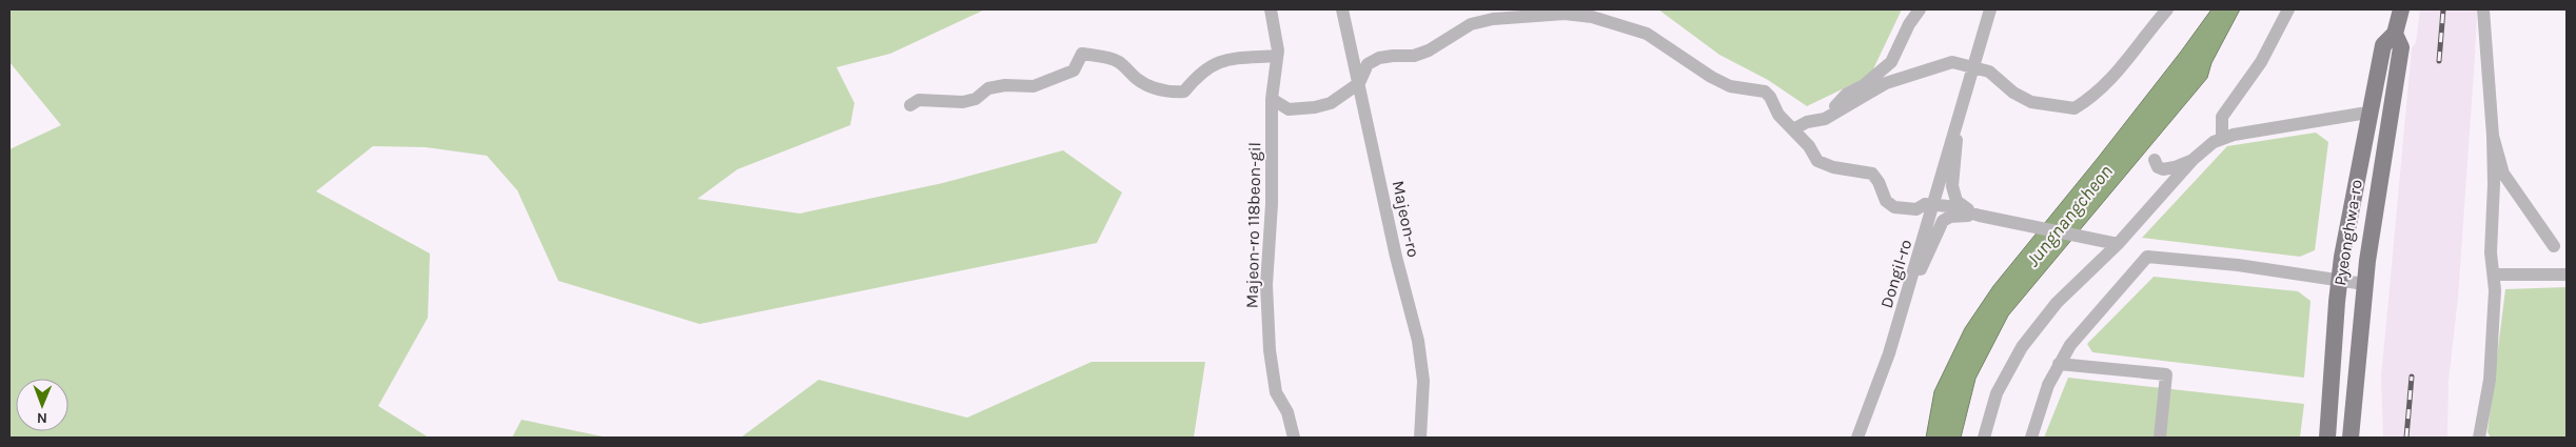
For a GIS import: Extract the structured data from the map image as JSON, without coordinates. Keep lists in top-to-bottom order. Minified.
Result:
{"streets":{"main road":["Pyeonghwa-ro"],"street":["Majeon-ro","Majeon-ro 118beon-gil","Dongil-ro"]},"water":["Jungnangcheon"],"north":"bottom"}
